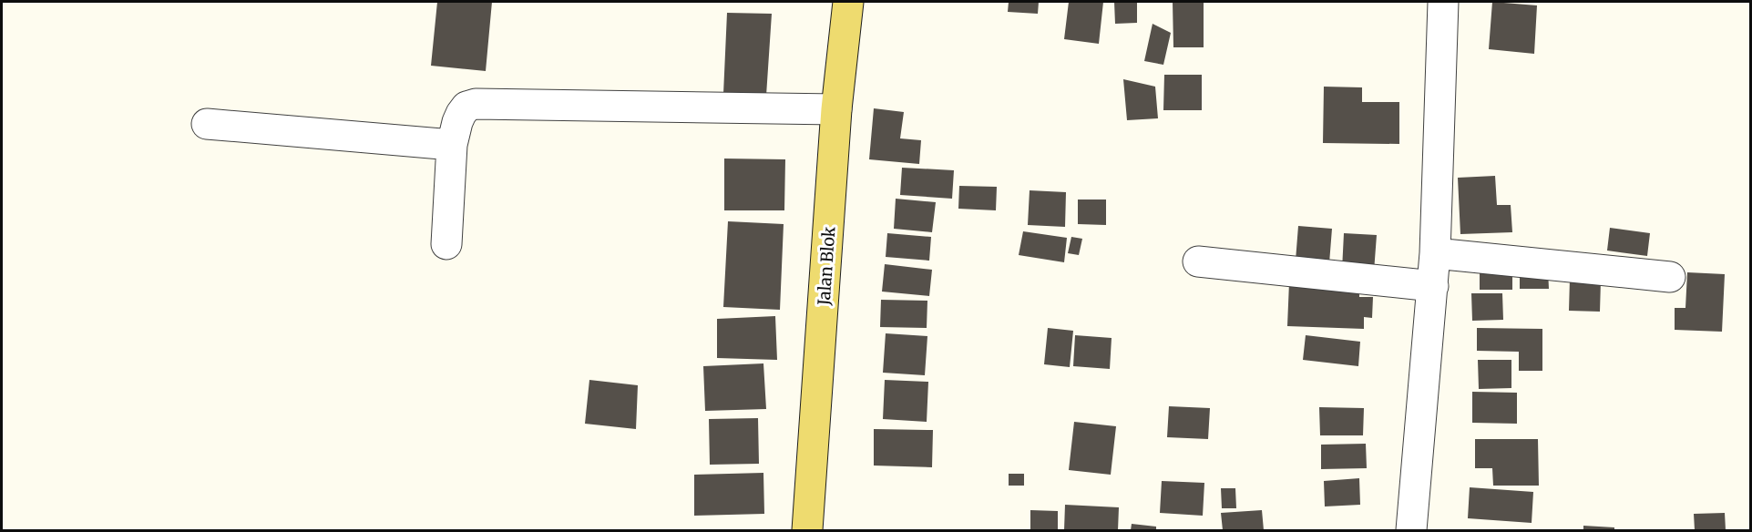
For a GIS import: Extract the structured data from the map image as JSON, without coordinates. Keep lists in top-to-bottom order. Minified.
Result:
{"streets":{"main road":["Jalan Blok"]}}
